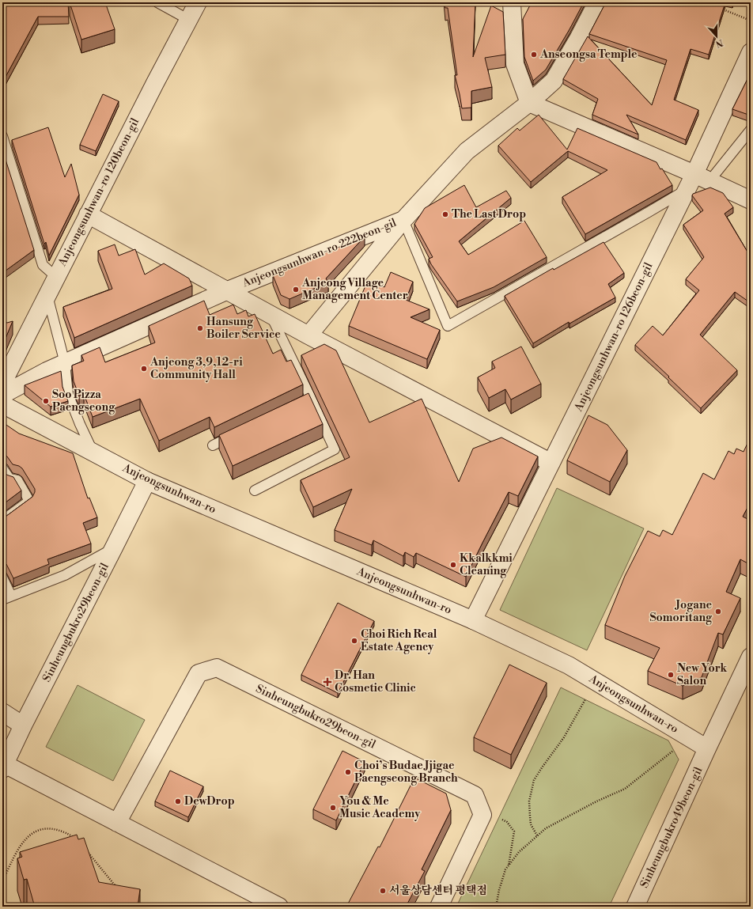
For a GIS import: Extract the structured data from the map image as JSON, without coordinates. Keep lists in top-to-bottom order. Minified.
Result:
{"streets":{"street":["Anjeongsunhwan-ro 120beon-gil","Anjeongsunhwan-ro 222beon-gil","Anjeongsunhwan-ro 126beon-gil","Anjeongsunhwan-ro","Sinheungbukro29beon-gil","Sinheungbukro49beon-gil"]},"crossings":[["Anjeongsunhwan-ro 222beon-gil","Anjeongsunhwan-ro"],["Anjeongsunhwan-ro 126beon-gil","Anjeongsunhwan-ro"],["Anjeongsunhwan-ro","Sinheungbukro29beon-gil"],["Anjeongsunhwan-ro","Sinheungbukro49beon-gil"]],"places":{"other":["Anseongsa Temple","The Last Drop","Anjeong Village Management Center","Hansung Boiler Service","Anjeong 3,9,12-ri Community Hall","Soo Pizza Paengseong","Kkalkkmi Cleaning","Jogane Somoritang","Choi Rich Real Estate Agency","New York Salon","Choi’s Budae Jjigae Paengseong Branch","DewDrop","You & Me Music Academy","서울상담센터 평택점"],"health":["Dr. Han Cosmetic Clinic"]},"north":"bottom"}
